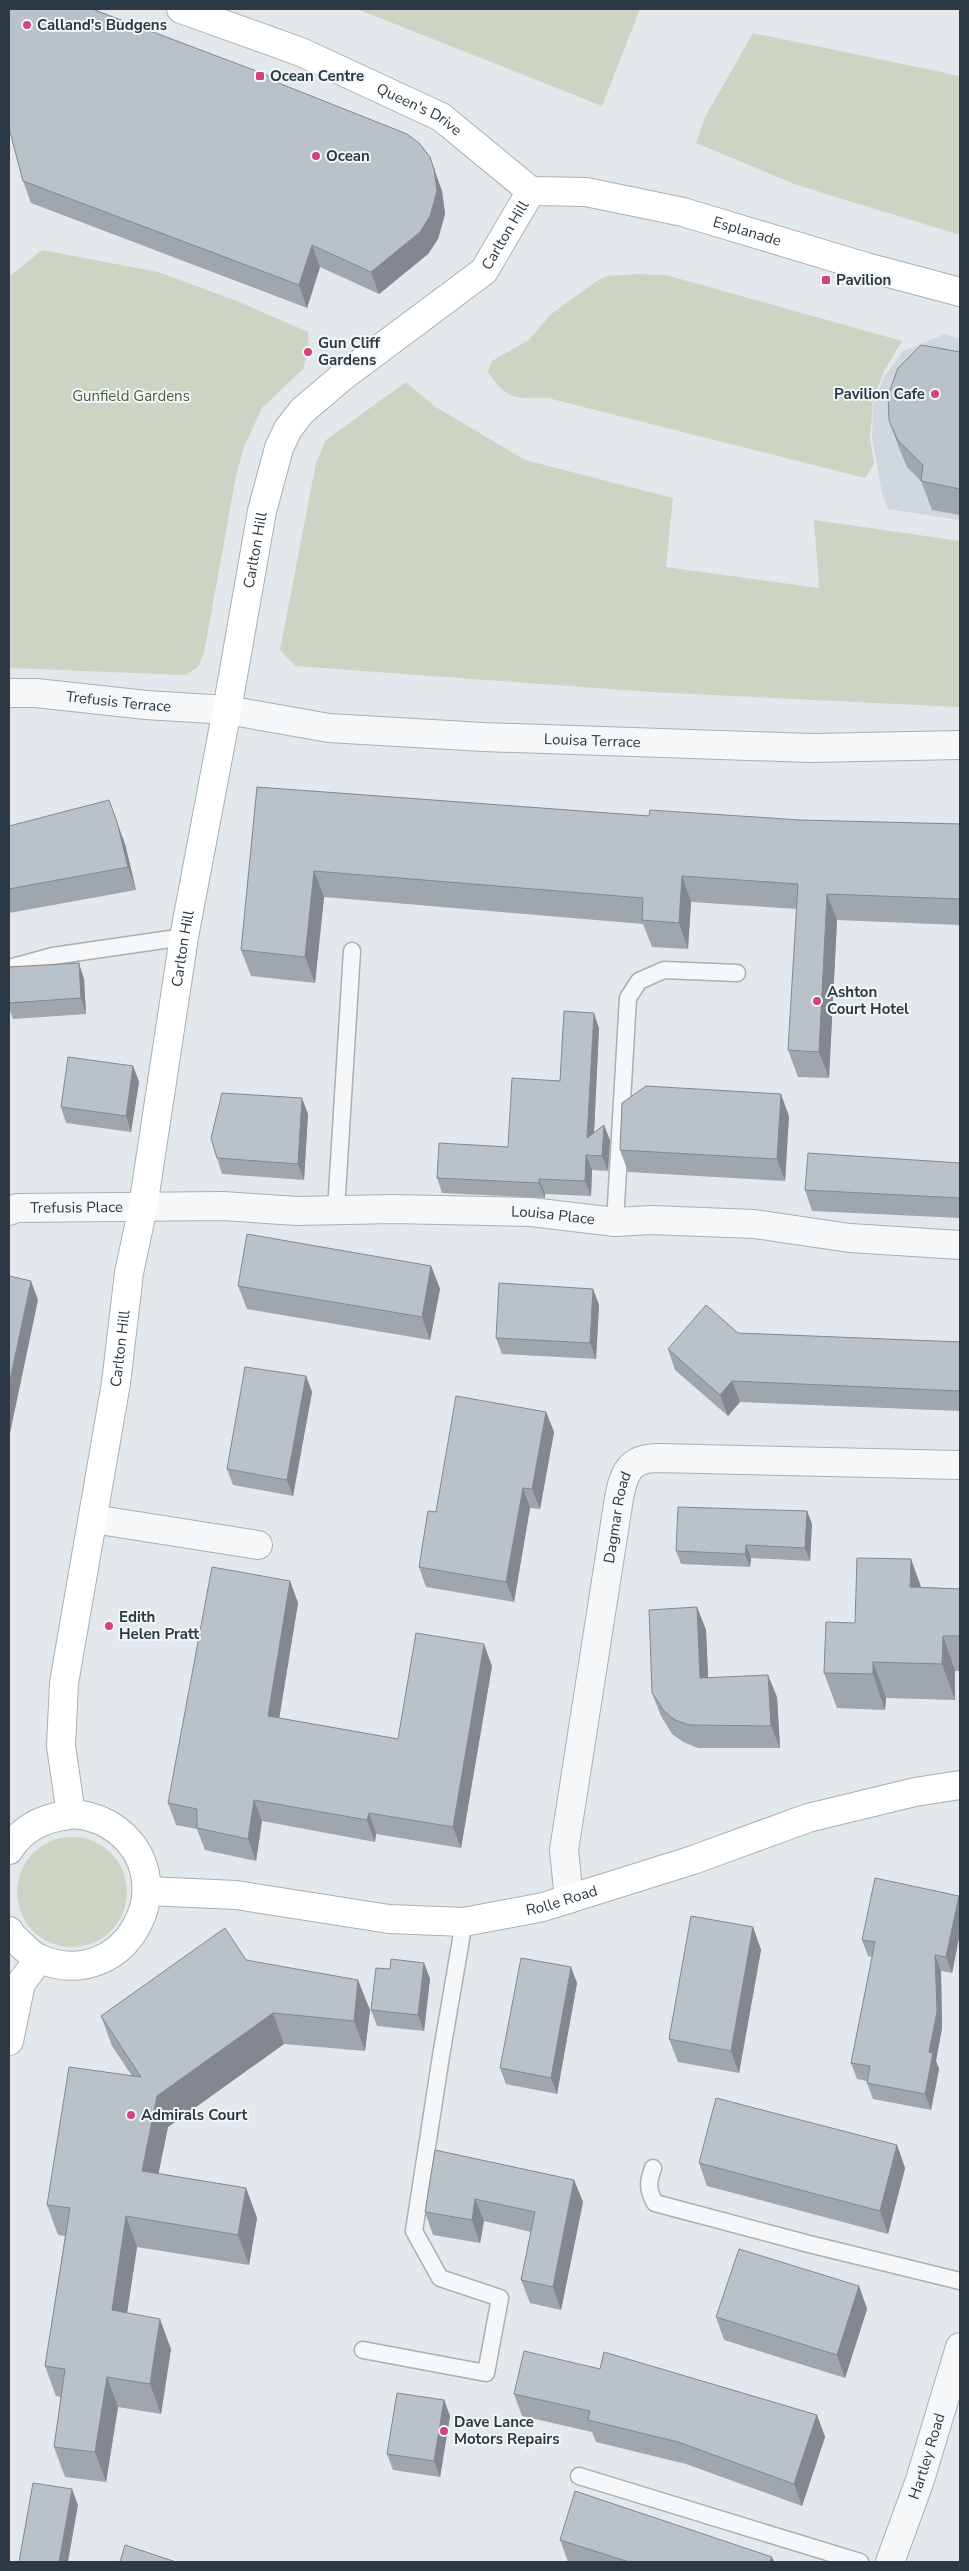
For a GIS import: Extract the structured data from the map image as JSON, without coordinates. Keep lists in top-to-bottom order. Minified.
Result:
{"streets":{"street":["Queen's Drive","Esplanade","Carlton Hill","Trefusis Terrace","Louisa Terrace","Trefusis Place","Louisa Place","Dagmar Road","Rolle Road","Hartley Road"]},"crossings":[["Queen's Drive","Esplanade"],["Queen's Drive","Carlton Hill"],["Esplanade","Carlton Hill"],["Carlton Hill","Trefusis Terrace"],["Carlton Hill","Louisa Terrace"],["Carlton Hill","Trefusis Place"],["Carlton Hill","Louisa Place"],["Trefusis Terrace","Louisa Terrace"],["Trefusis Place","Louisa Place"],["Dagmar Road","Rolle Road"]],"parks":["Gunfield Gardens"],"places":{"other":["Calland's Budgens","Ocean","Gun Cliff Gardens","Pavilion Cafe","Ashton Court Hotel","Edith Helen Pratt","Admirals Court","Dave Lance Motors Repairs"],"transit":["Ocean Centre","Pavilion"]}}
